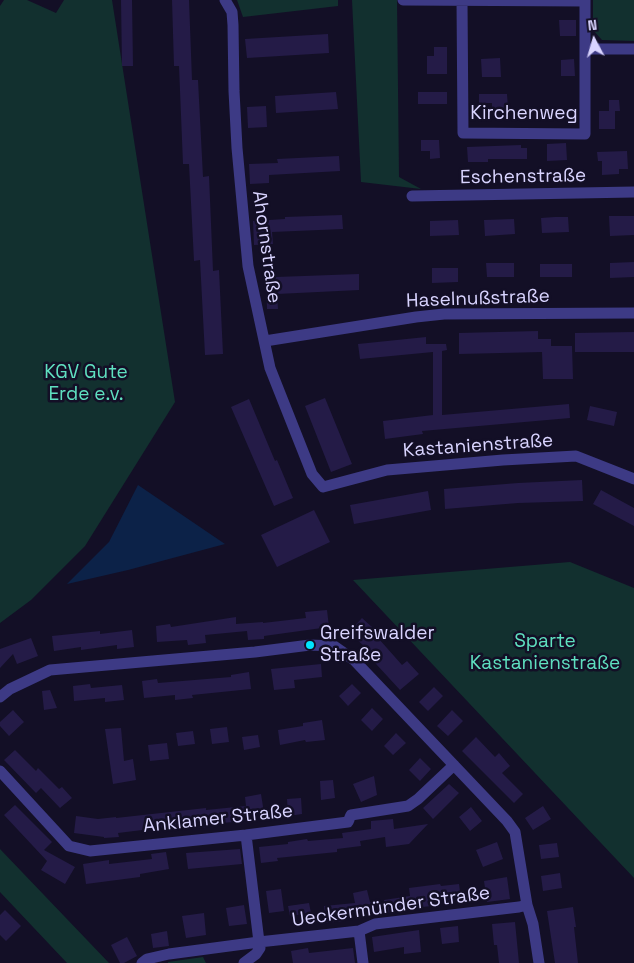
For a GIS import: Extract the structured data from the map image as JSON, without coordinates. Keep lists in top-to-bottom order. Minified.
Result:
{"streets":{"street":["Kirchenweg","Eschenstraße","Ahornstraße","Haselnußstraße","Kastanienstraße","Anklamer Straße","Ueckermünder Straße"]},"crossings":[["Ahornstraße","Haselnußstraße"],["Ahornstraße","Kastanienstraße"]],"parks":["KGV Gute Erde e.v.","Sparte Kastanienstraße"],"places":["Greifswalder Straße"],"north":"top"}
